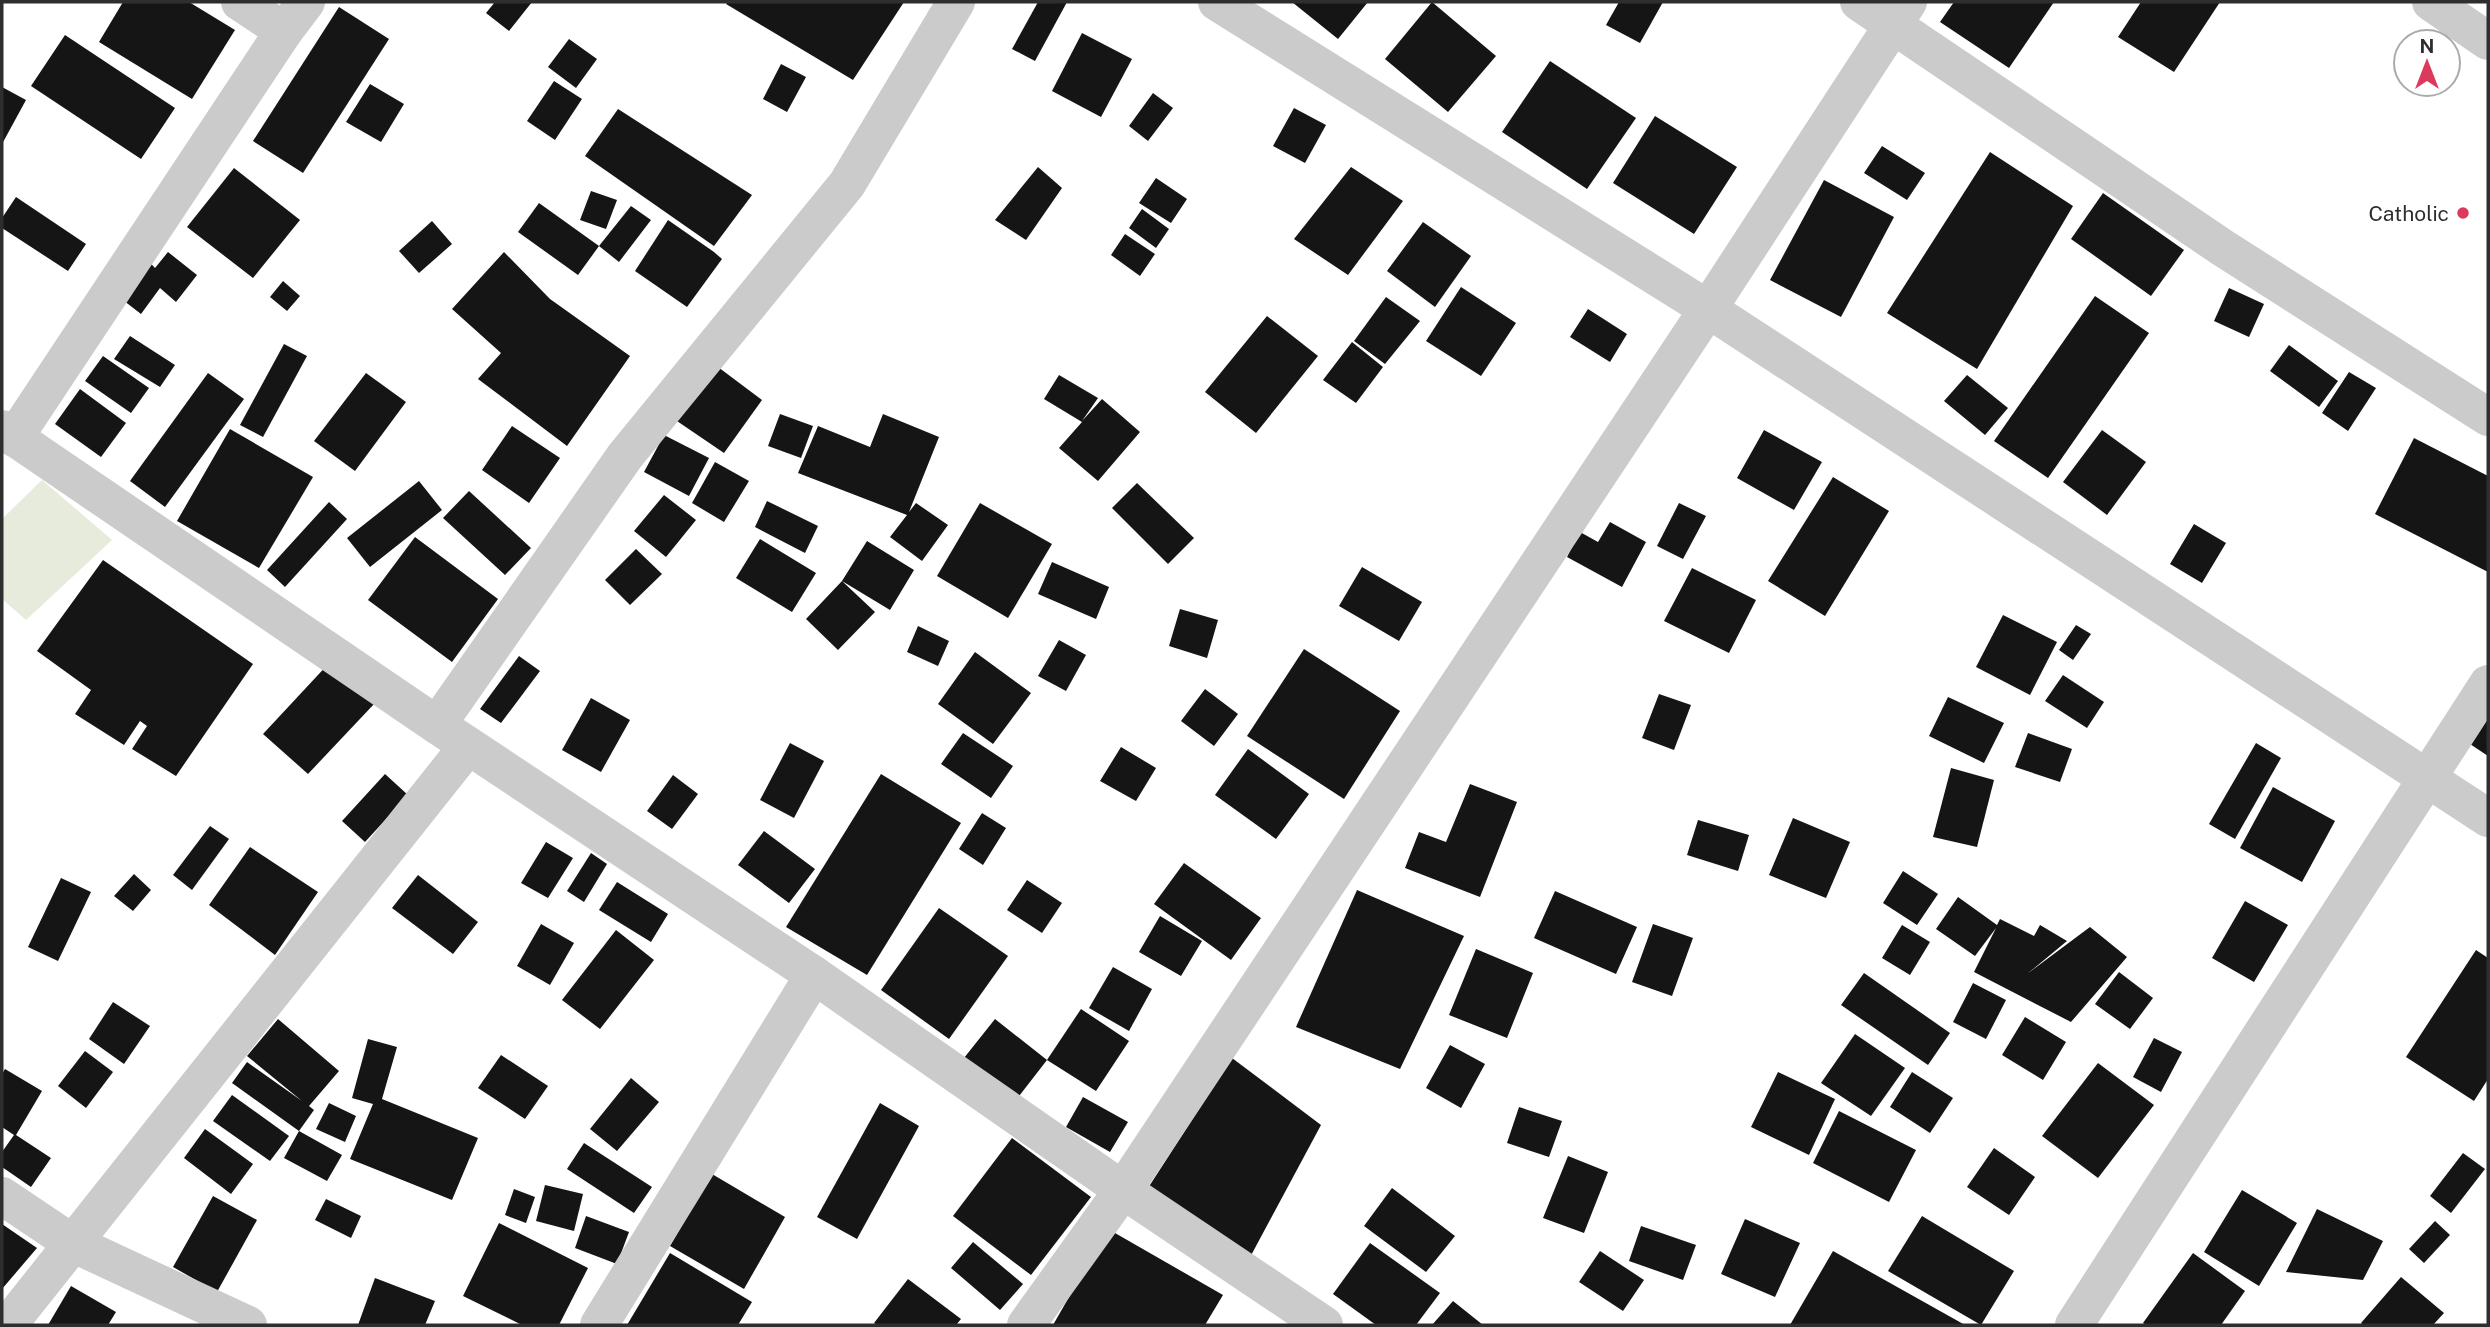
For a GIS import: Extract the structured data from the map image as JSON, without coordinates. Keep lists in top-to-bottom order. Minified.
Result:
{"places":["Catholic"],"north":"top"}
